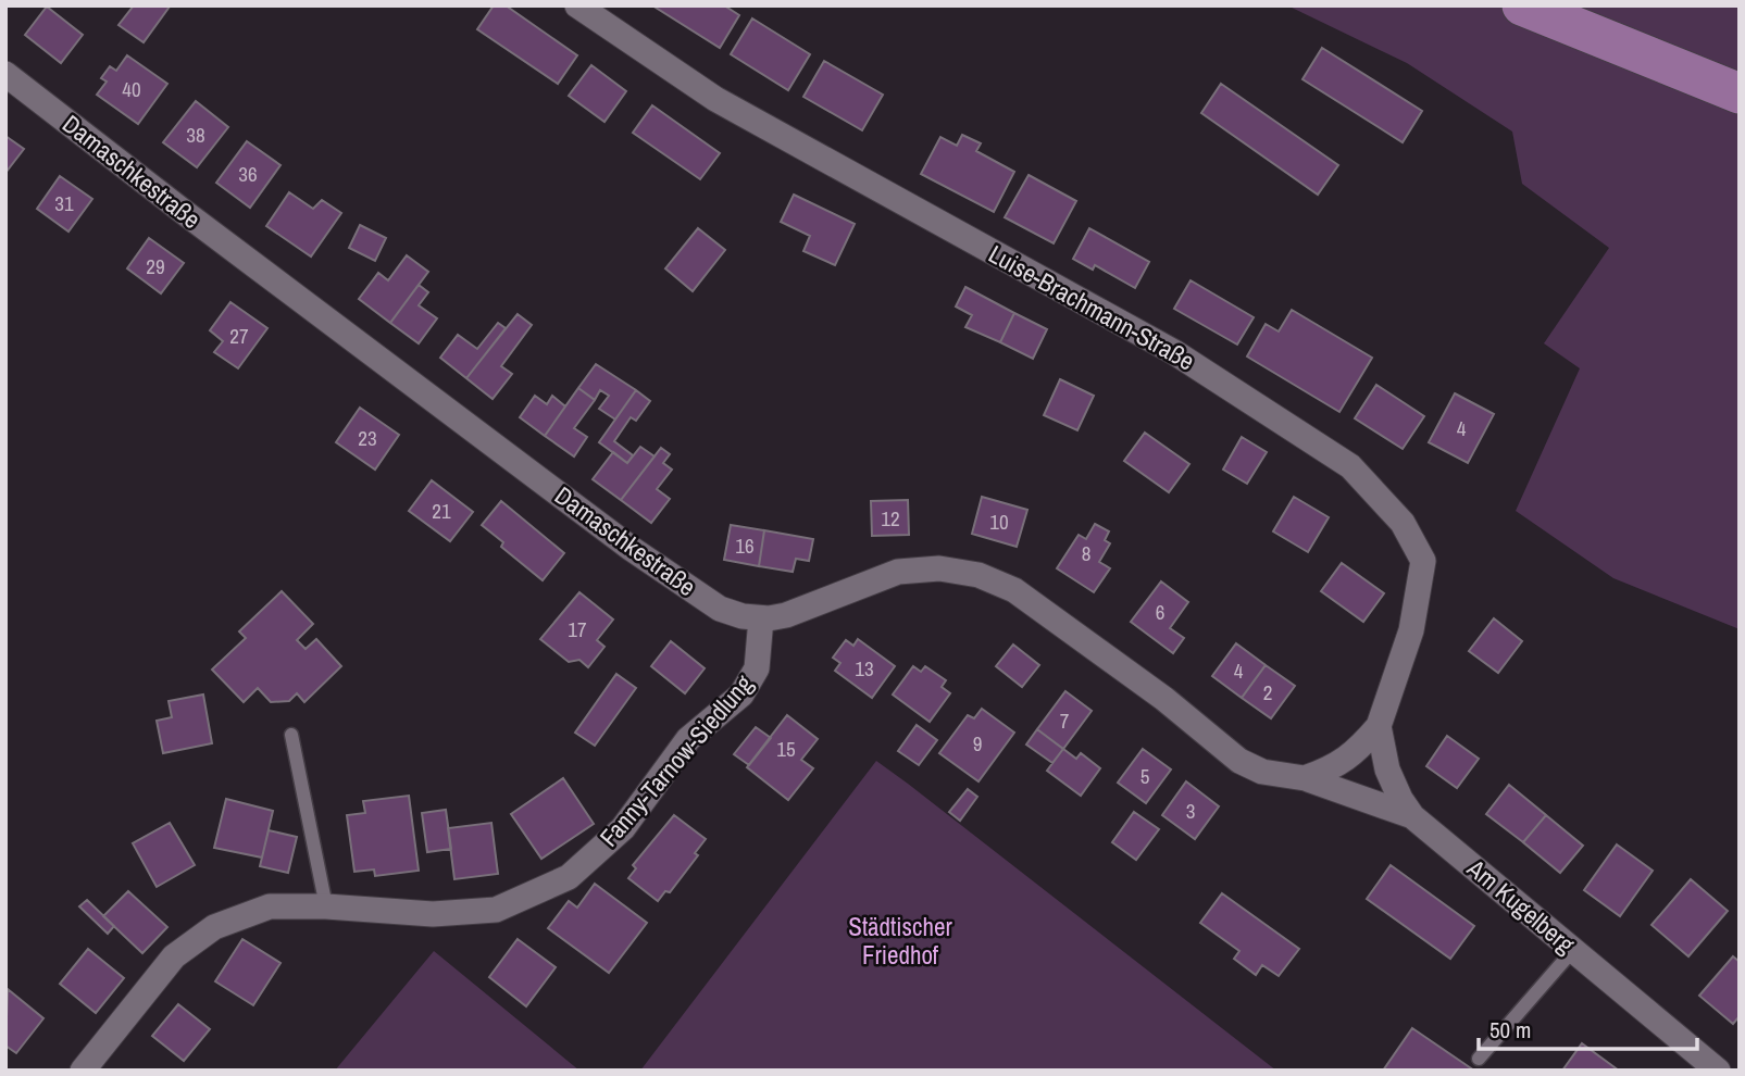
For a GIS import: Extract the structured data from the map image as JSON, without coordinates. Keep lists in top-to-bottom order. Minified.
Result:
{"streets":{"street":["Damaschkestraße","Luise-Brachmann-Straße","Fanny-Tarnow-Siedlung","Am Kugelberg"]},"crossings":[["Damaschkestraße","Luise-Brachmann-Straße"],["Damaschkestraße","Fanny-Tarnow-Siedlung"],["Damaschkestraße","Am Kugelberg"],["Luise-Brachmann-Straße","Am Kugelberg"]],"parks":["Städtischer Friedhof"],"house_numbers":["40","38","36","31","29","27","4","23","21","12","10","16","8","6","17","13","4","2","7","9","15","5","3"],"scale_bar":"50 m"}
